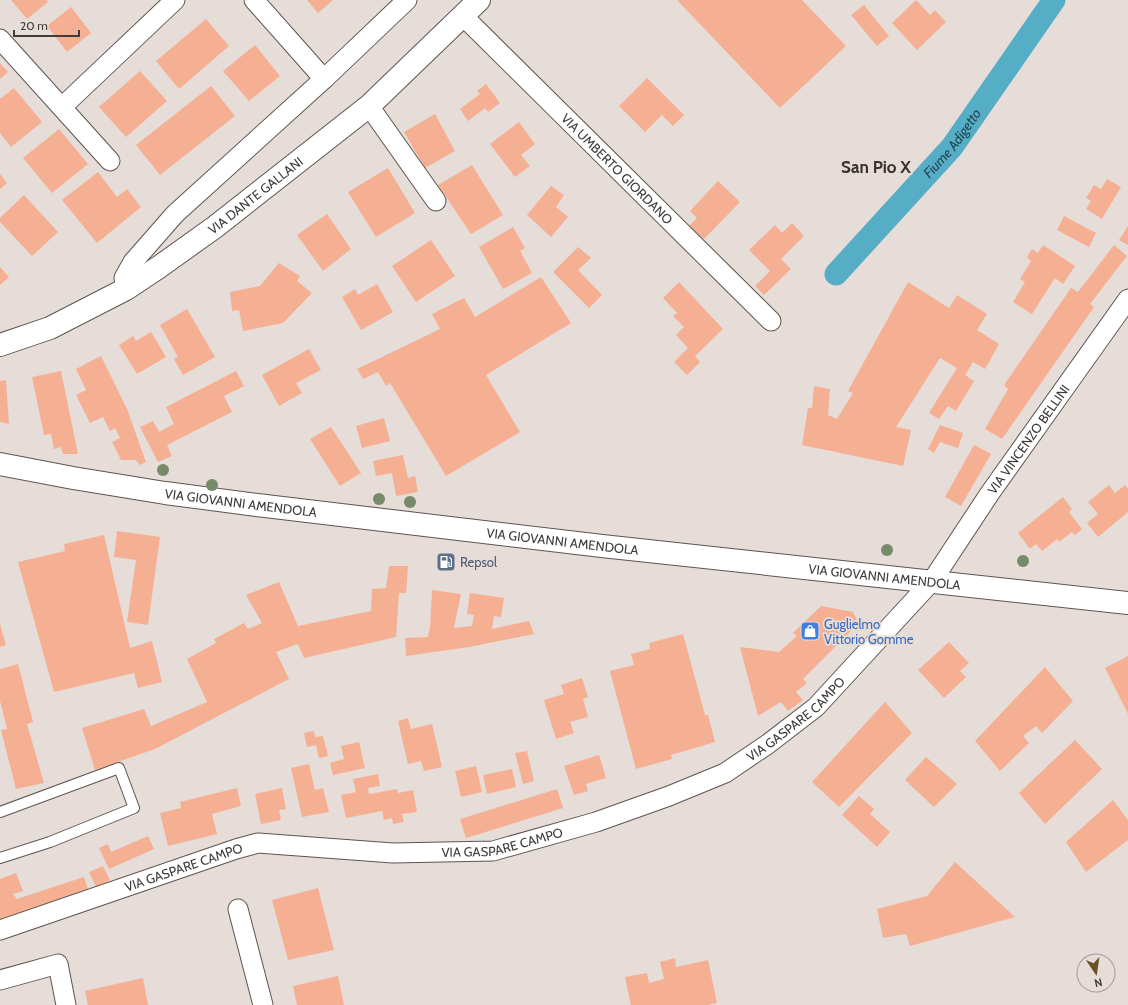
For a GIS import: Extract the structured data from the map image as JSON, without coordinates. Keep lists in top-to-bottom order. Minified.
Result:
{"streets":{"main road":["VIA DANTE GALLANI","VIA GIOVANNI AMENDOLA"],"street":["VIA UMBERTO GIORDANO","VIA VINCENZO BELLINI","VIA GASPARE CAMPO"]},"crossings":[["VIA UMBERTO GIORDANO","VIA DANTE GALLANI"],["VIA VINCENZO BELLINI","VIA GIOVANNI AMENDOLA"],["VIA VINCENZO BELLINI","VIA GASPARE CAMPO"],["VIA GIOVANNI AMENDOLA","VIA GASPARE CAMPO"]],"districts":["San Pio X"],"water":["Fiume Adigetto"],"places":{"fuel station":["Repsol"],"shop":["Guglielmo Vittorio Gomme"]},"scale_bar":"20 m","north":"bottom"}
